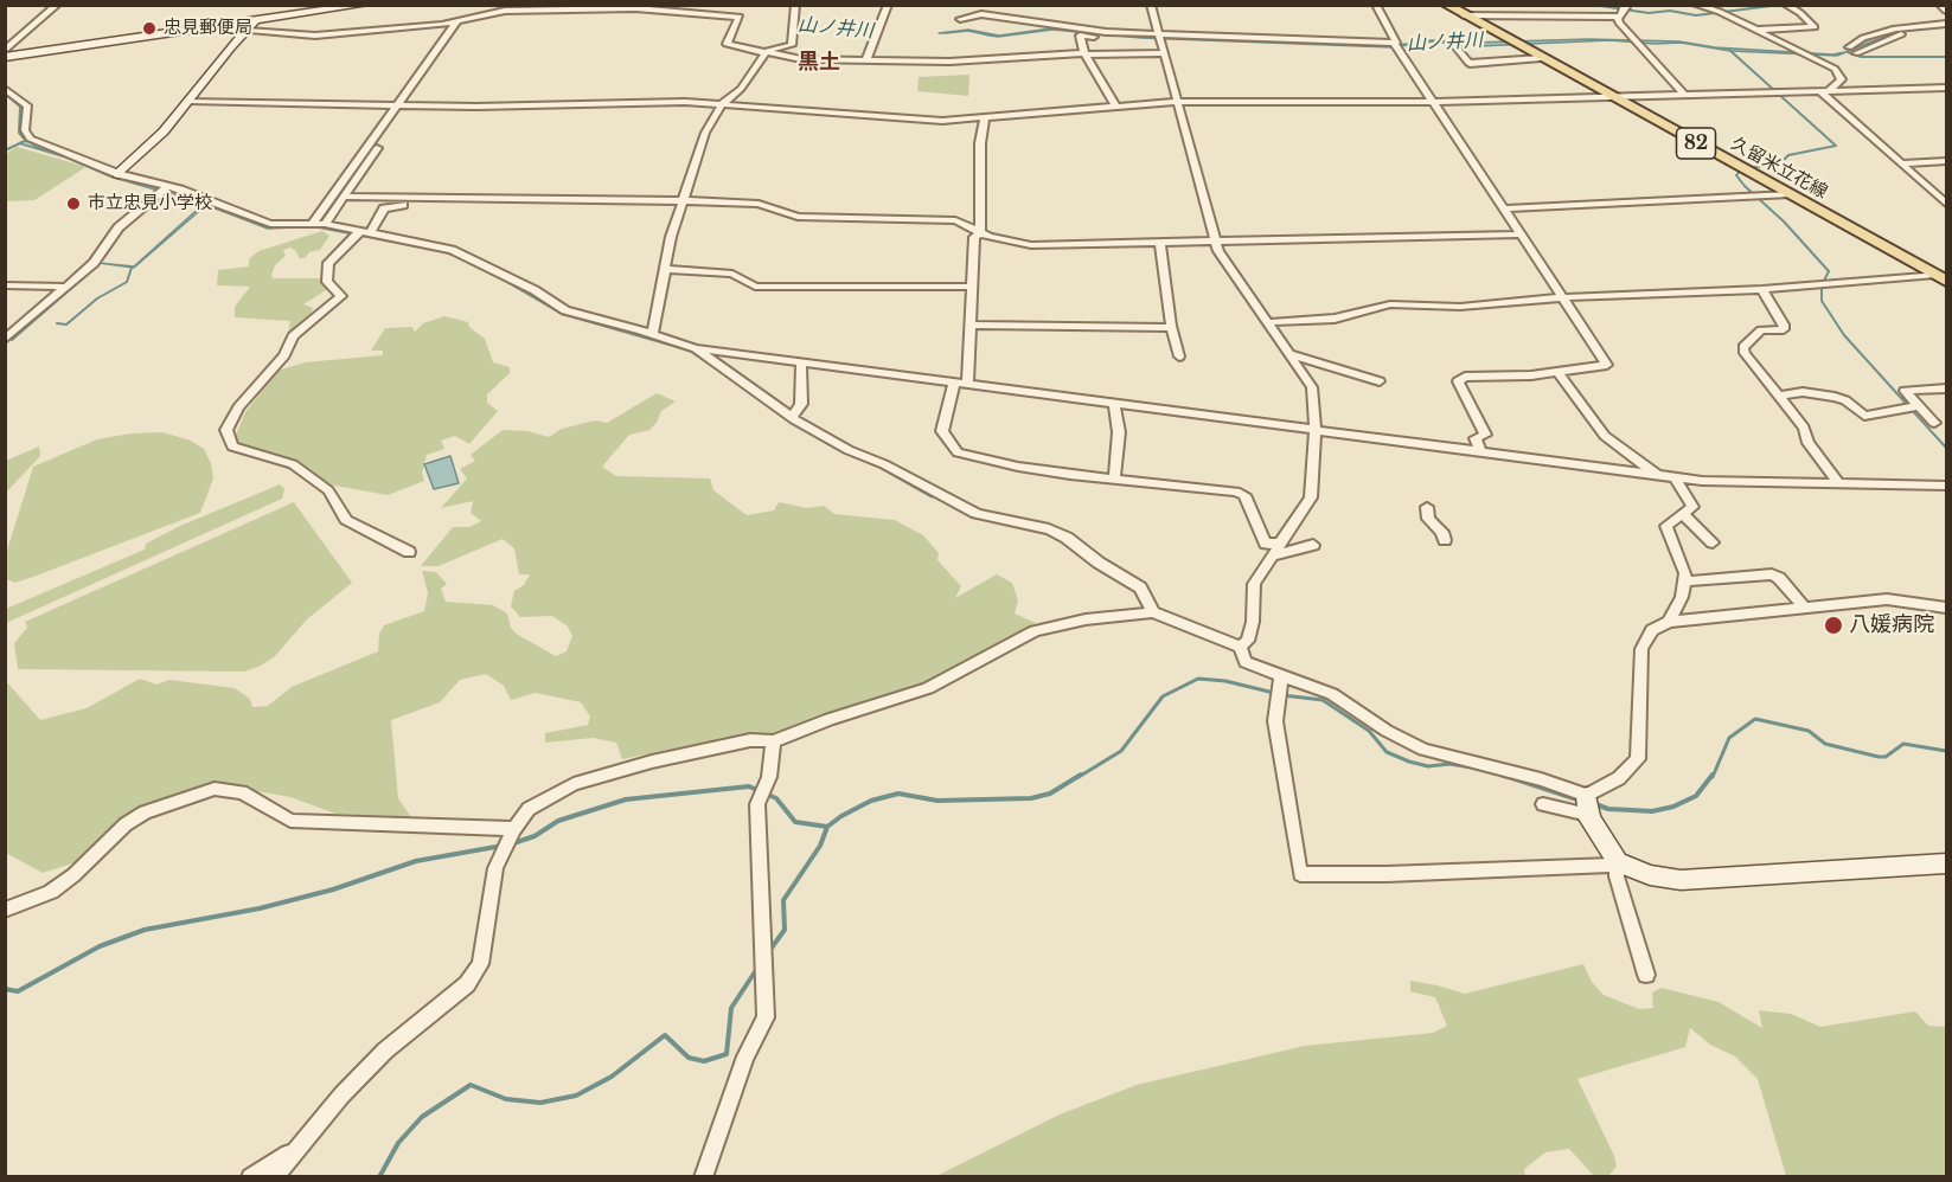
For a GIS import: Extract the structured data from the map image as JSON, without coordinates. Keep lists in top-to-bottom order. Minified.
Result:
{"streets":{"main road":["82","久留米立花線"]},"districts":["黒土"],"water":["山ノ井川"],"places":["忠見郵便局","市立忠見小学校","八媛病院"]}
